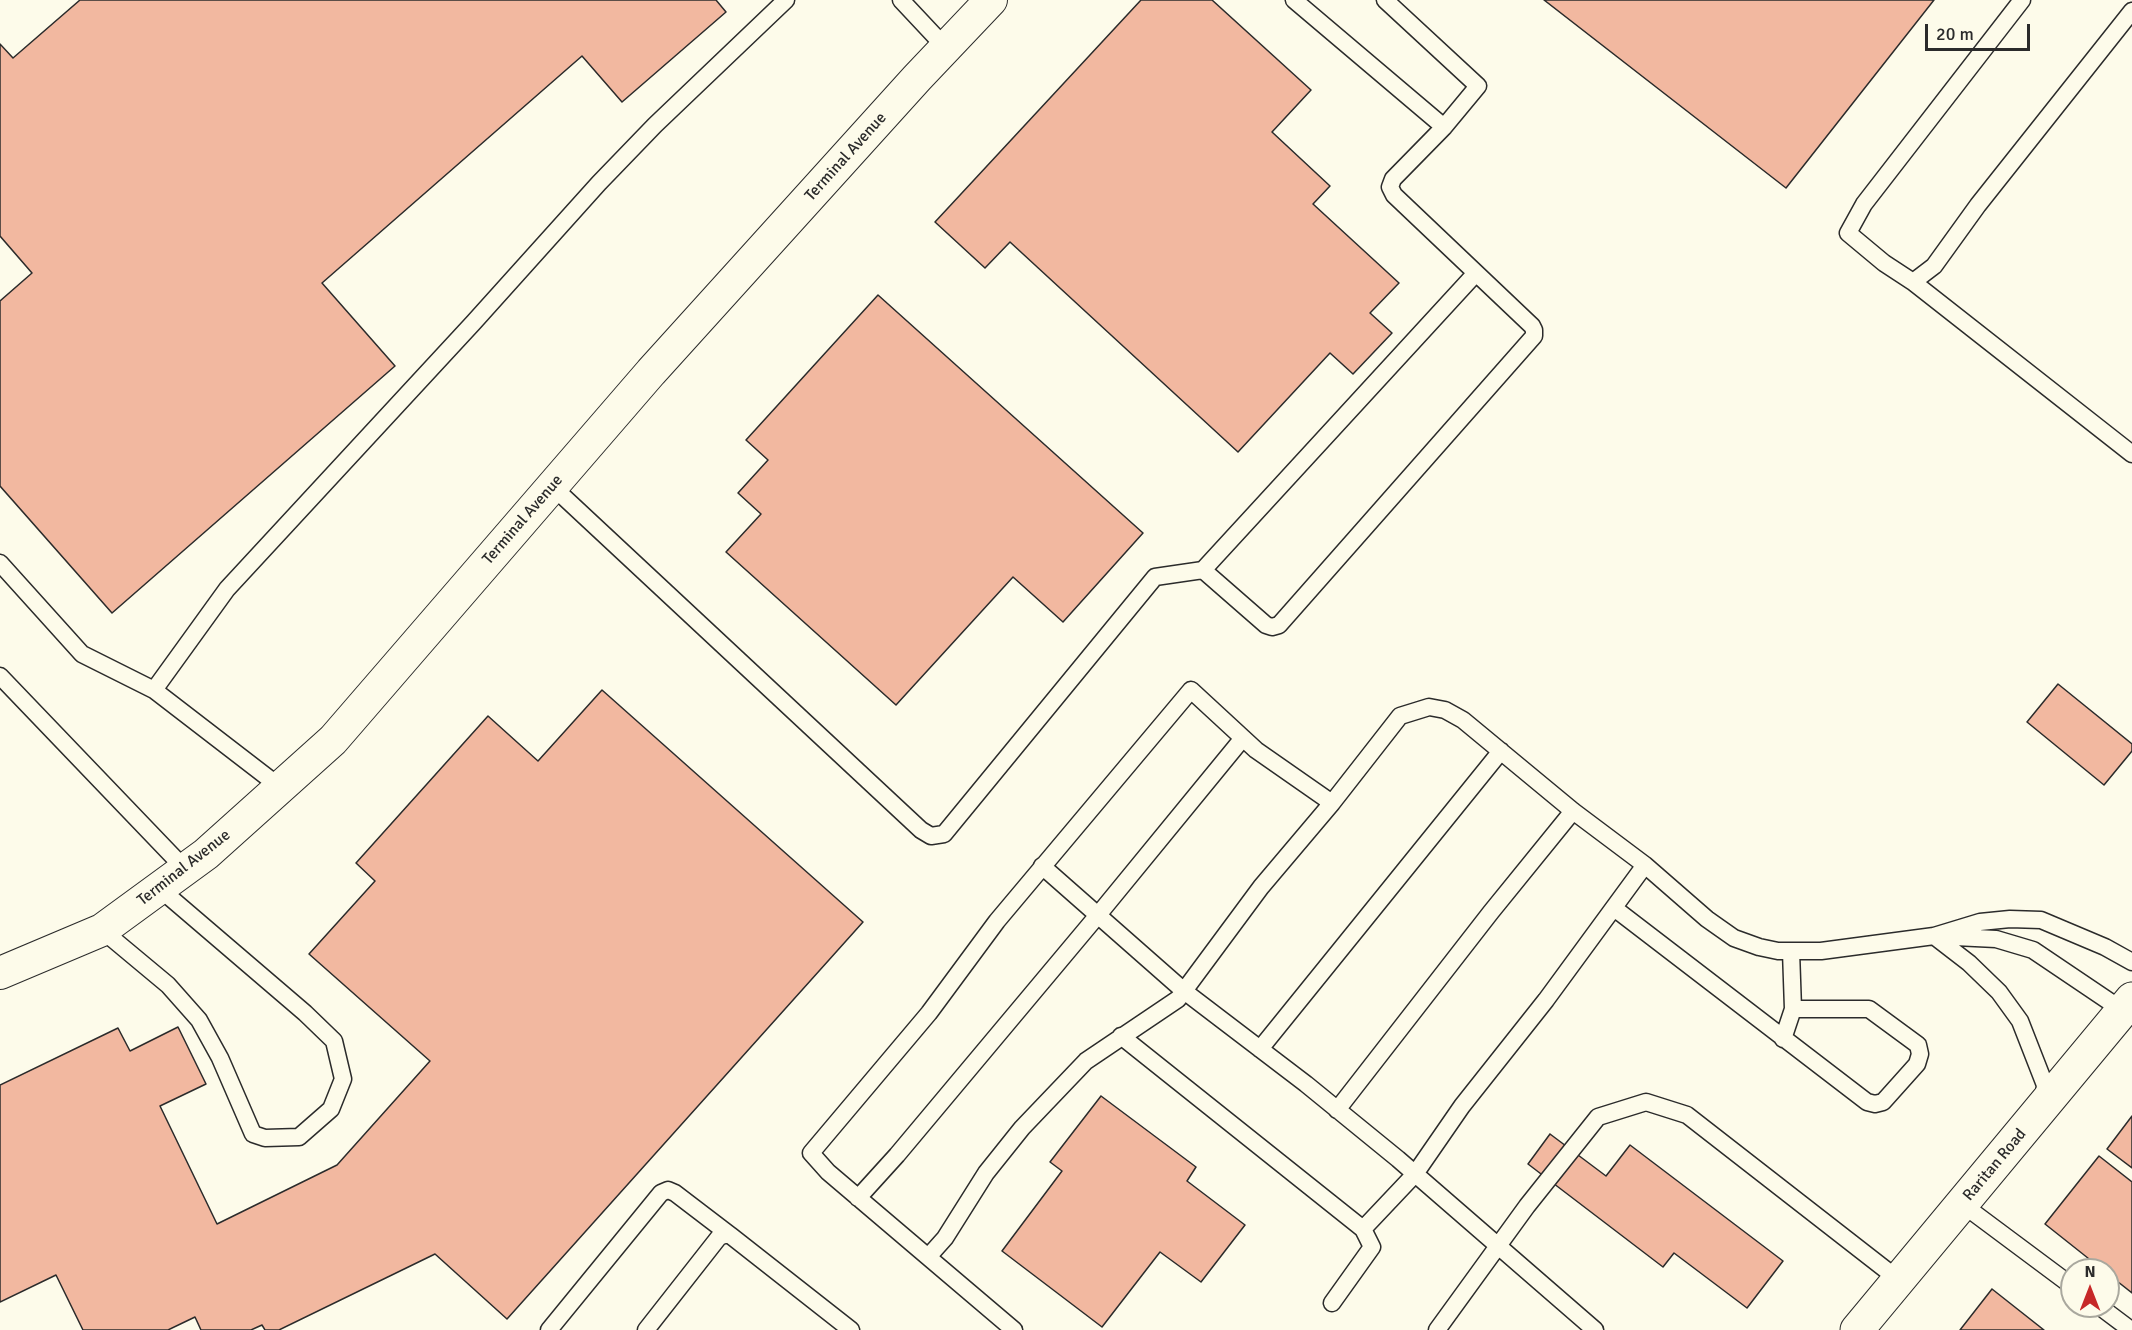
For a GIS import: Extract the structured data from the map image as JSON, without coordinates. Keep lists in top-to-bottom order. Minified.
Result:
{"streets":{"main road":["Raritan Road"],"street":["Terminal Avenue"]},"scale_bar":"20 m","north":"top"}
